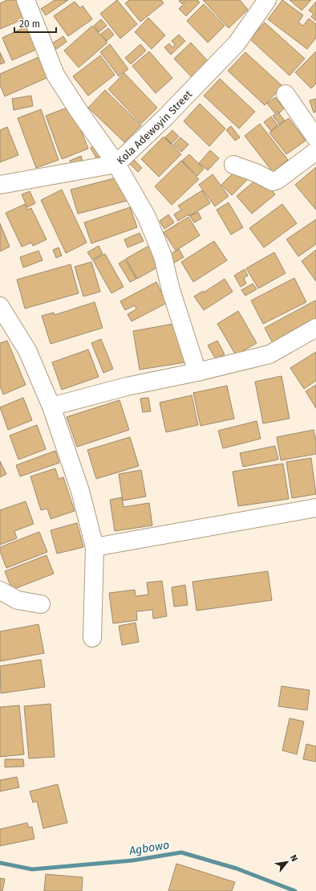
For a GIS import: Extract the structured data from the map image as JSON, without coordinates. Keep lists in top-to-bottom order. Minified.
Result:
{"streets":{"street":["Kola Adewoyin Street"]},"water":["Agbowo"],"scale_bar":"20 m","north":"top right"}
